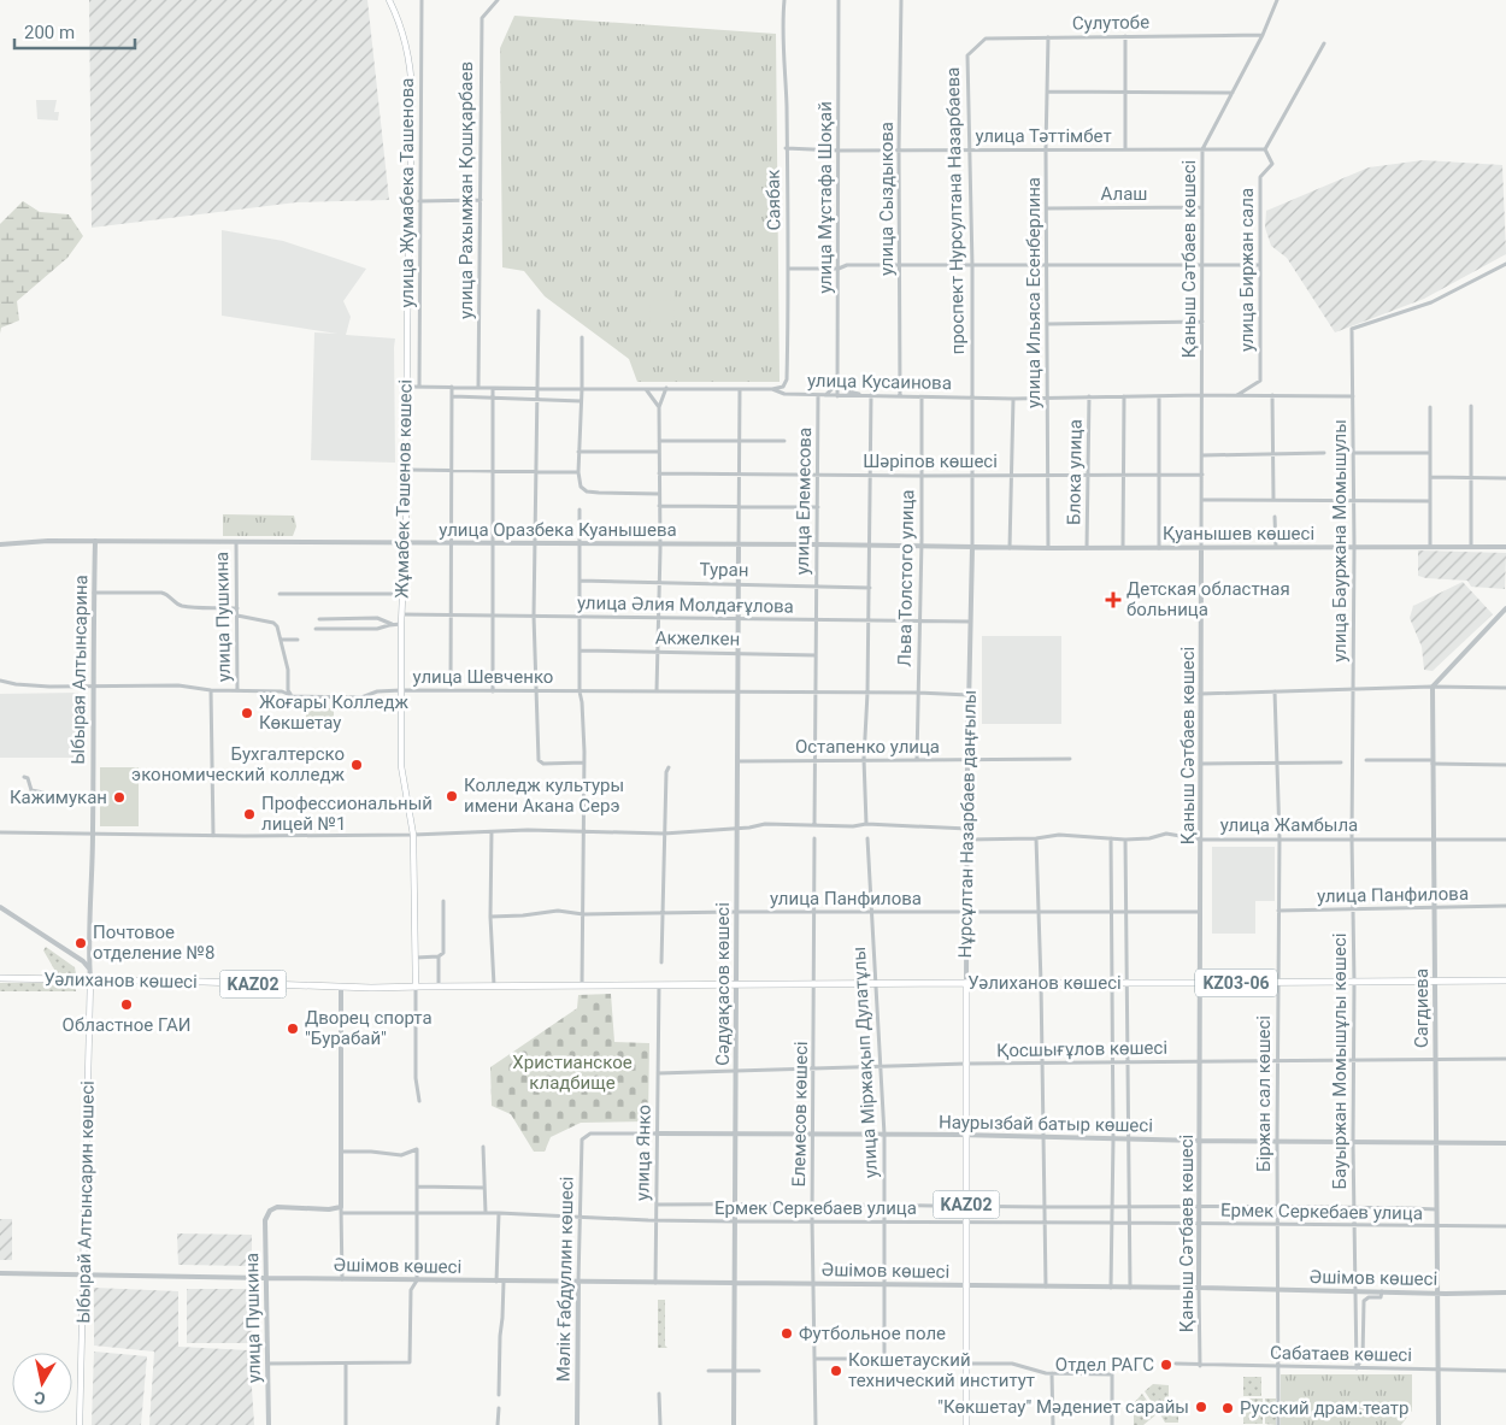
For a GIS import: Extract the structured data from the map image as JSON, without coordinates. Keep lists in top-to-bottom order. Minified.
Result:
{"streets":{"main road":["Жұмабек Тәшенов көшесі","Нұрсұлтан Назарбаев даңғылы","Уәлиханов көшесі","KZ03-06","KАZ02","Ыбырай Алтынсарин көшесі"],"street":["Сулутобе","улица Тәттімбет","улица Рахымжан Қошқарбаев","улица Жумабека Ташенова","Алаш","улица Мұстафа Шоқай","улица Сыздыкова","Саябак","проспект Нурсултана Назарбаева","Қаныш Сәтбаев көшесі","улица Биржан сала","улица Ильяса Есенберлина","улица Кусаинова","Шәріпов көшесі","Блока улица","улица Елемесова","улица Оразбека Куанышева","Қуанышев көшесі","улица Бауржана Момышулы","Туран","Льва Толстого улица","улица Әлия Молдағұлова","улица Пушкина","Акжелкен","Ыбырая Алтынсарина","улица Шевченко","Остапенко улица","улица Жамбыла","улица Панфилова","Сәдуақасов көшесі","Сагдиева","Қосшығұлов көшесі","Бауыржан Момышұлы көшесі","улица Міржақып Дулатұлы","Біржан сал көшесі","Елемесов көшесі","Наурызбай батыр көшесі","улица Янко","Ермек Серкебаев улица","Әшімов көшесі","Мәлік Ғабдуллин көшесі","Сабатаев көшесі"]},"crossings":[["Сулутобе","проспект Нурсултана Назарбаева"],["Сулутобе","Қаныш Сәтбаев көшесі"],["Сулутобе","улица Ильяса Есенберлина"],["улица Тәттімбет","улица Мұстафа Шоқай"],["улица Тәттімбет","улица Сыздыкова"],["улица Тәттімбет","Саябак"],["улица Тәттімбет","проспект Нурсултана Назарбаева"],["улица Тәттімбет","Қаныш Сәтбаев көшесі"],["улица Тәттімбет","улица Биржан сала"],["улица Тәттімбет","улица Ильяса Есенберлина"],["улица Рахымжан Қошқарбаев","улица Кусаинова"],["улица Жумабека Ташенова","улица Кусаинова"],["Алаш","Қаныш Сәтбаев көшесі"],["Алаш","улица Ильяса Есенберлина"],["улица Мұстафа Шоқай","улица Кусаинова"],["улица Сыздыкова","улица Кусаинова"],["Саябак","улица Кусаинова"],["проспект Нурсултана Назарбаева","улица Кусаинова"],["проспект Нурсултана Назарбаева","Шәріпов көшесі"],["проспект Нурсултана Назарбаева","улица Оразбека Куанышева"],["проспект Нурсултана Назарбаева","Қуанышев көшесі"],["проспект Нурсултана Назарбаева","Нұрсұлтан Назарбаев даңғылы"],["Қаныш Сәтбаев көшесі","улица Кусаинова"],["Қаныш Сәтбаев көшесі","Шәріпов көшесі"],["Қаныш Сәтбаев көшесі","Қуанышев көшесі"],["Қаныш Сәтбаев көшесі","улица Жамбыла"],["Қаныш Сәтбаев көшесі","улица Панфилова"],["Қаныш Сәтбаев көшесі","Уәлиханов көшесі"],["Қаныш Сәтбаев көшесі","Қосшығұлов көшесі"],["Қаныш Сәтбаев көшесі","Наурызбай батыр көшесі"],["Қаныш Сәтбаев көшесі","Ермек Серкебаев улица"],["Қаныш Сәтбаев көшесі","Әшімов көшесі"],["Қаныш Сәтбаев көшесі","Сабатаев көшесі"],["улица Биржан сала","улица Кусаинова"],["улица Ильяса Есенберлина","улица Кусаинова"],["улица Ильяса Есенберлина","Шәріпов көшесі"],["улица Ильяса Есенберлина","Қуанышев көшесі"],["улица Кусаинова","Блока улица"],["улица Кусаинова","Жұмабек Тәшенов көшесі"],["улица Кусаинова","улица Елемесова"],["улица Кусаинова","улица Бауржана Момышулы"],["улица Кусаинова","Льва Толстого улица"],["Шәріпов көшесі","Блока улица"],["Шәріпов көшесі","улица Елемесова"],["Шәріпов көшесі","Льва Толстого улица"],["Блока улица","Қуанышев көшесі"],["Жұмабек Тәшенов көшесі","улица Оразбека Куанышева"],["Жұмабек Тәшенов көшесі","улица Әлия Молдағұлова"],["Жұмабек Тәшенов көшесі","улица Шевченко"],["Жұмабек Тәшенов көшесі","Уәлиханов көшесі"],["Жұмабек Тәшенов көшесі","KАZ02"],["улица Елемесова","улица Оразбека Куанышева"],["улица Елемесова","Туран"],["улица Елемесова","улица Әлия Молдағұлова"],["улица Елемесова","Акжелкен"],["улица Елемесова","улица Шевченко"],["улица Елемесова","Остапенко улица"],["улица Оразбека Куанышева","Қуанышев көшесі"],["улица Оразбека Куанышева","Льва Толстого улица"],["улица Оразбека Куанышева","улица Пушкина"],["улица Оразбека Куанышева","Ыбырая Алтынсарина"],["улица Оразбека Куанышева","Нұрсұлтан Назарбаев даңғылы"],["улица Оразбека Куанышева","Сәдуақасов көшесі"],["Қуанышев көшесі","улица Бауржана Момышулы"],["Қуанышев көшесі","Нұрсұлтан Назарбаев даңғылы"],["улица Бауржана Момышулы","Бауыржан Момышұлы көшесі"],["Туран","Сәдуақасов көшесі"],["Льва Толстого улица","улица Әлия Молдағұлова"],["Льва Толстого улица","улица Шевченко"],["Льва Толстого улица","Остапенко улица"],["улица Әлия Молдағұлова","Нұрсұлтан Назарбаев даңғылы"],["улица Әлия Молдағұлова","Сәдуақасов көшесі"],["улица Пушкина","улица Шевченко"],["улица Пушкина","Ермек Серкебаев улица"],["улица Пушкина","Әшімов көшесі"],["Акжелкен","Сәдуақасов көшесі"],["Ыбырая Алтынсарина","улица Шевченко"],["Ыбырая Алтынсарина","Уәлиханов көшесі"],["Ыбырая Алтынсарина","Ыбырай Алтынсарин көшесі"],["улица Шевченко","Нұрсұлтан Назарбаев даңғылы"],["улица Шевченко","Сәдуақасов көшесі"],["Остапенко улица","Нұрсұлтан Назарбаев даңғылы"],["Остапенко улица","Сәдуақасов көшесі"],["Нұрсұлтан Назарбаев даңғылы","улица Жамбыла"],["Нұрсұлтан Назарбаев даңғылы","улица Панфилова"],["Нұрсұлтан Назарбаев даңғылы","Уәлиханов көшесі"],["Нұрсұлтан Назарбаев даңғылы","Қосшығұлов көшесі"],["Нұрсұлтан Назарбаев даңғылы","Наурызбай батыр көшесі"],["Нұрсұлтан Назарбаев даңғылы","Ермек Серкебаев улица"],["Нұрсұлтан Назарбаев даңғылы","Әшімов көшесі"],["улица Жамбыла","Сагдиева"],["улица Жамбыла","Бауыржан Момышұлы көшесі"],["улица Жамбыла","Біржан сал көшесі"],["улица Панфилова","Сәдуақасов көшесі"],["улица Панфилова","Сагдиева"],["улица Панфилова","Бауыржан Момышұлы көшесі"],["улица Панфилова","улица Міржақып Дулатұлы"],["улица Панфилова","Біржан сал көшесі"],["улица Панфилова","Елемесов көшесі"],["Уәлиханов көшесі","KАZ02"],["Уәлиханов көшесі","Сәдуақасов көшесі"],["Уәлиханов көшесі","Сагдиева"],["Уәлиханов көшесі","Бауыржан Момышұлы көшесі"],["Уәлиханов көшесі","улица Міржақып Дулатұлы"],["Уәлиханов көшесі","Біржан сал көшесі"],["Уәлиханов көшесі","Елемесов көшесі"],["Уәлиханов көшесі","улица Янко"],["Уәлиханов көшесі","Ыбырай Алтынсарин көшесі"],["Сәдуақасов көшесі","Қосшығұлов көшесі"],["Сәдуақасов көшесі","Наурызбай батыр көшесі"],["Сәдуақасов көшесі","Ермек Серкебаев улица"],["Сәдуақасов көшесі","Әшімов көшесі"],["Сагдиева","Қосшығұлов көшесі"],["Сагдиева","Наурызбай батыр көшесі"],["Сагдиева","Ермек Серкебаев улица"],["Сагдиева","Әшімов көшесі"],["Сагдиева","Сабатаев көшесі"],["Қосшығұлов көшесі","Бауыржан Момышұлы көшесі"],["Қосшығұлов көшесі","улица Міржақып Дулатұлы"],["Қосшығұлов көшесі","Біржан сал көшесі"],["Қосшығұлов көшесі","Елемесов көшесі"],["Қосшығұлов көшесі","улица Янко"],["Бауыржан Момышұлы көшесі","Наурызбай батыр көшесі"],["Бауыржан Момышұлы көшесі","Ермек Серкебаев улица"],["Бауыржан Момышұлы көшесі","Әшімов көшесі"],["Бауыржан Момышұлы көшесі","Сабатаев көшесі"],["улица Міржақып Дулатұлы","Наурызбай батыр көшесі"],["улица Міржақып Дулатұлы","Ермек Серкебаев улица"],["улица Міржақып Дулатұлы","Әшімов көшесі"],["Біржан сал көшесі","Наурызбай батыр көшесі"],["Біржан сал көшесі","Ермек Серкебаев улица"],["Біржан сал көшесі","Әшімов көшесі"],["Біржан сал көшесі","Сабатаев көшесі"],["Елемесов көшесі","Наурызбай батыр көшесі"],["Елемесов көшесі","Ермек Серкебаев улица"],["Елемесов көшесі","Әшімов көшесі"],["Наурызбай батыр көшесі","улица Янко"],["Наурызбай батыр көшесі","Мәлік Ғабдуллин көшесі"],["улица Янко","Ермек Серкебаев улица"],["улица Янко","Әшімов көшесі"],["улица Янко","Мәлік Ғабдуллин көшесі"],["Ыбырай Алтынсарин көшесі","Әшімов көшесі"],["Ермек Серкебаев улица","Мәлік Ғабдуллин көшесі"],["Әшімов көшесі","Мәлік Ғабдуллин көшесі"]],"parks":["Христианское кладбище"],"places":{"health":["Детская областная больница"],"other":["Жоғары Колледж Көкшетау","Бухгалтерско экономический колледж","Колледж культуры имени Акана Серэ","Кажимукан","Профессиональный лицей №1","Почтовое отделение №8","Областное ГАИ","Дворец спорта \"Бурабай\"","Футбольное поле","Отдел РАГС","Кокшетауский технический институт","\"Көкшетау\" Мәдениет сарайы","Русский драм.театр"]},"scale_bar":"200 m","north":"bottom"}
